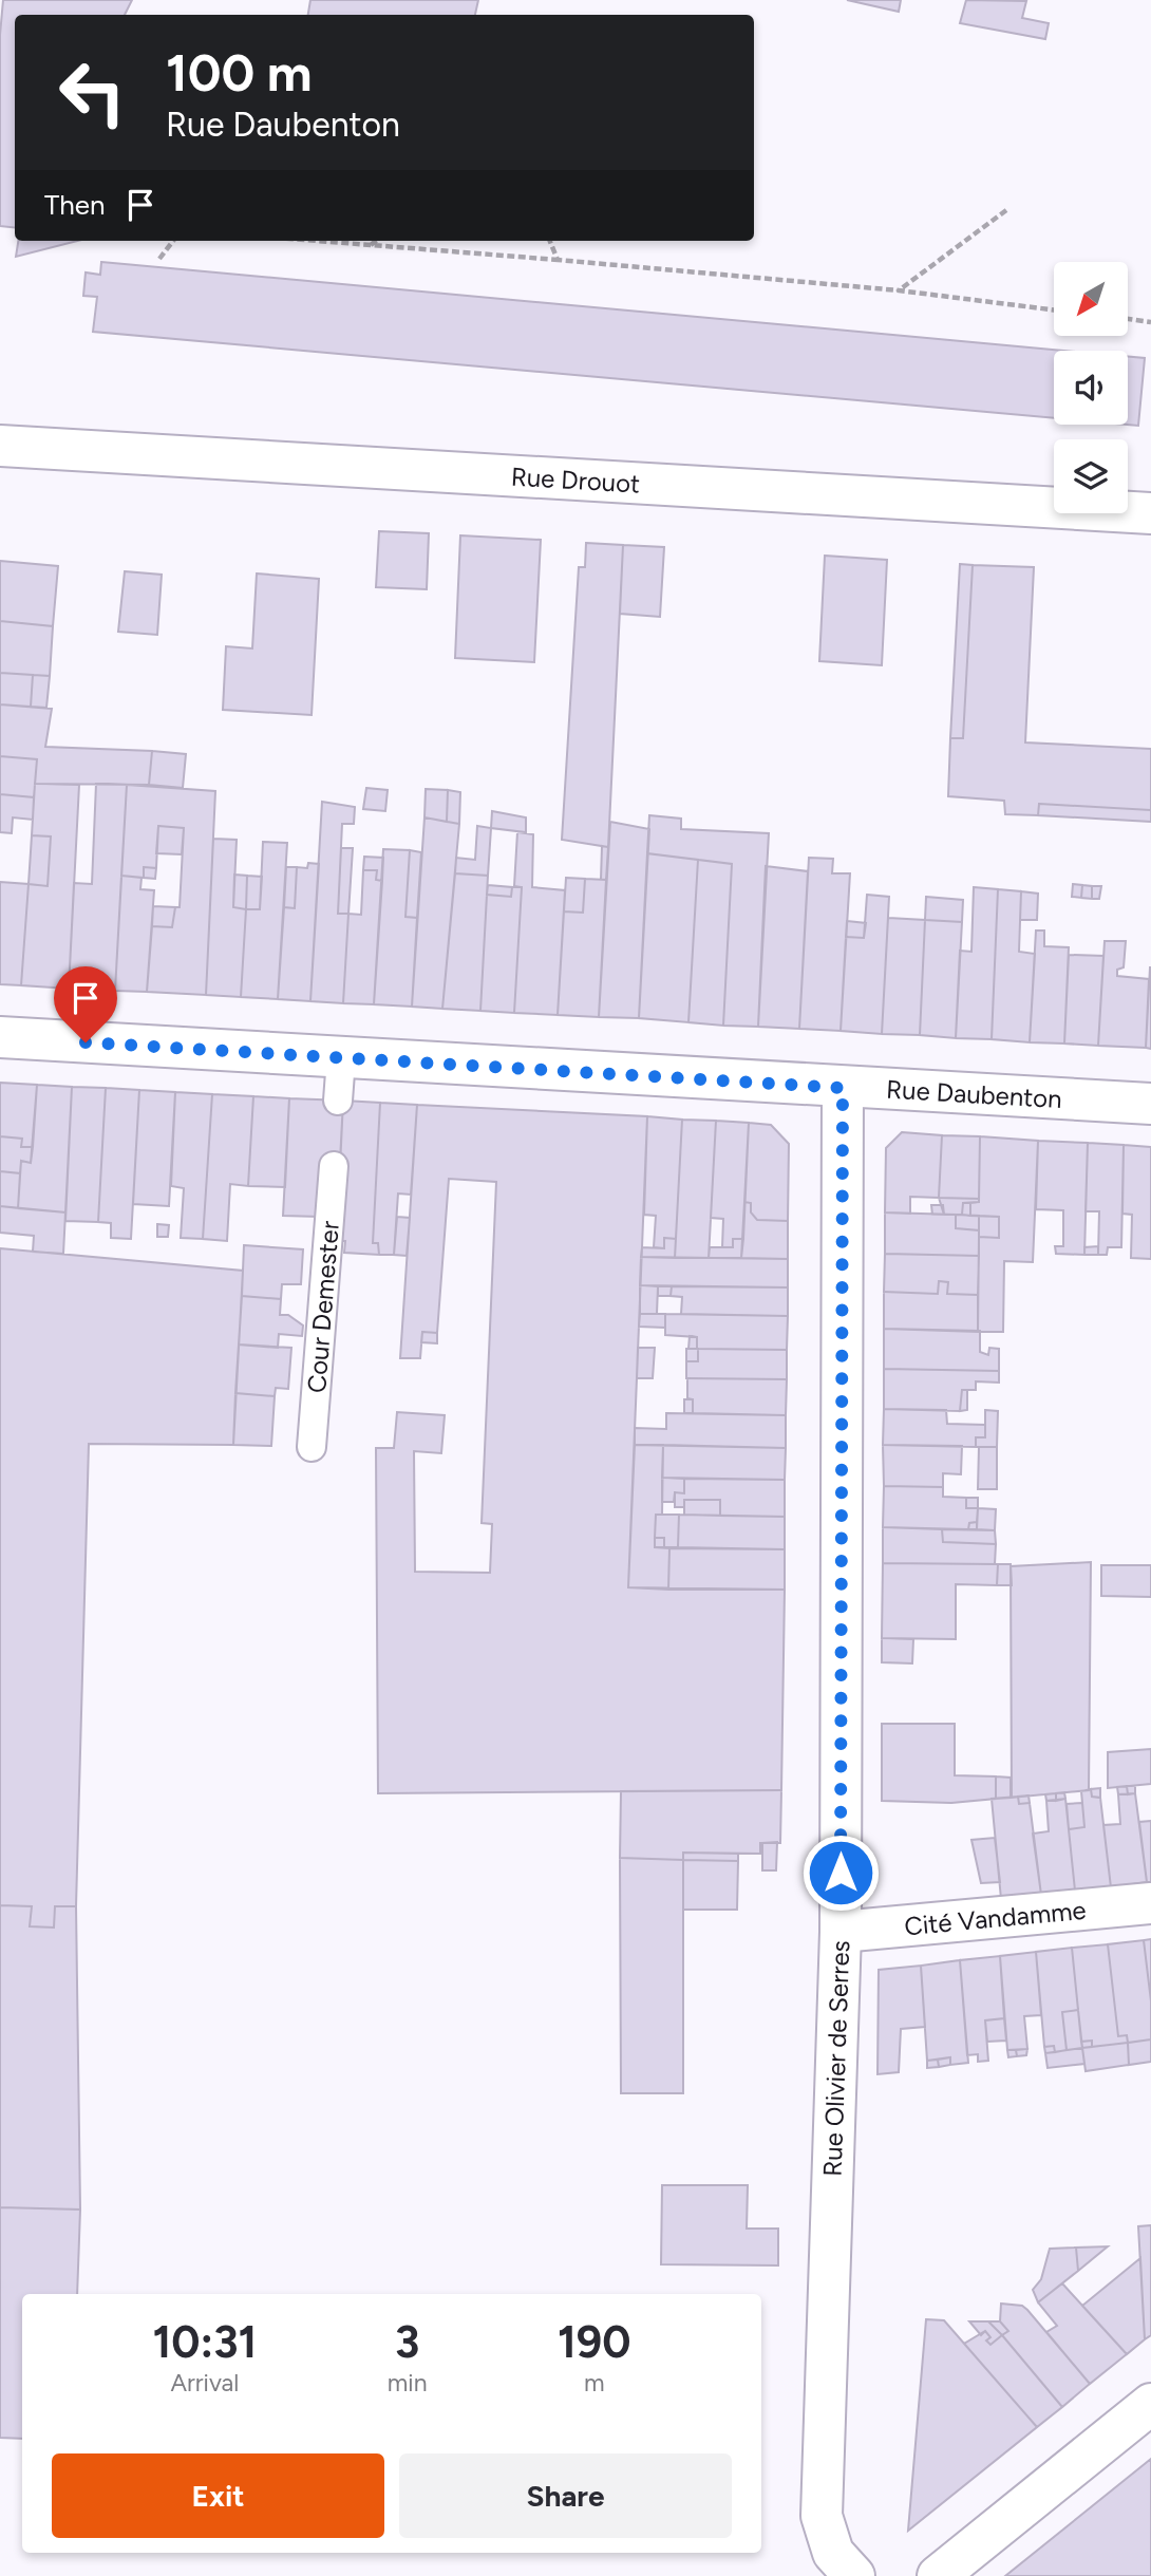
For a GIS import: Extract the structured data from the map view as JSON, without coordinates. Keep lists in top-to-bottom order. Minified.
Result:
{"streets":{"street":["Rue Drouot","Rue Daubenton","Cité Vandamme","Rue Olivier de Serres"],"lane":["Cour Demester"]},"crossings":[["Rue Daubenton","Rue Olivier de Serres"],["Cité Vandamme","Rue Olivier de Serres"]],"north":"bottom left","page":{"turn":["100 m","Rue Daubenton"],"then":"Then","eta":["10:31","Arrival","3","min","190","m"],"buttons":["Exit","Share"]}}
